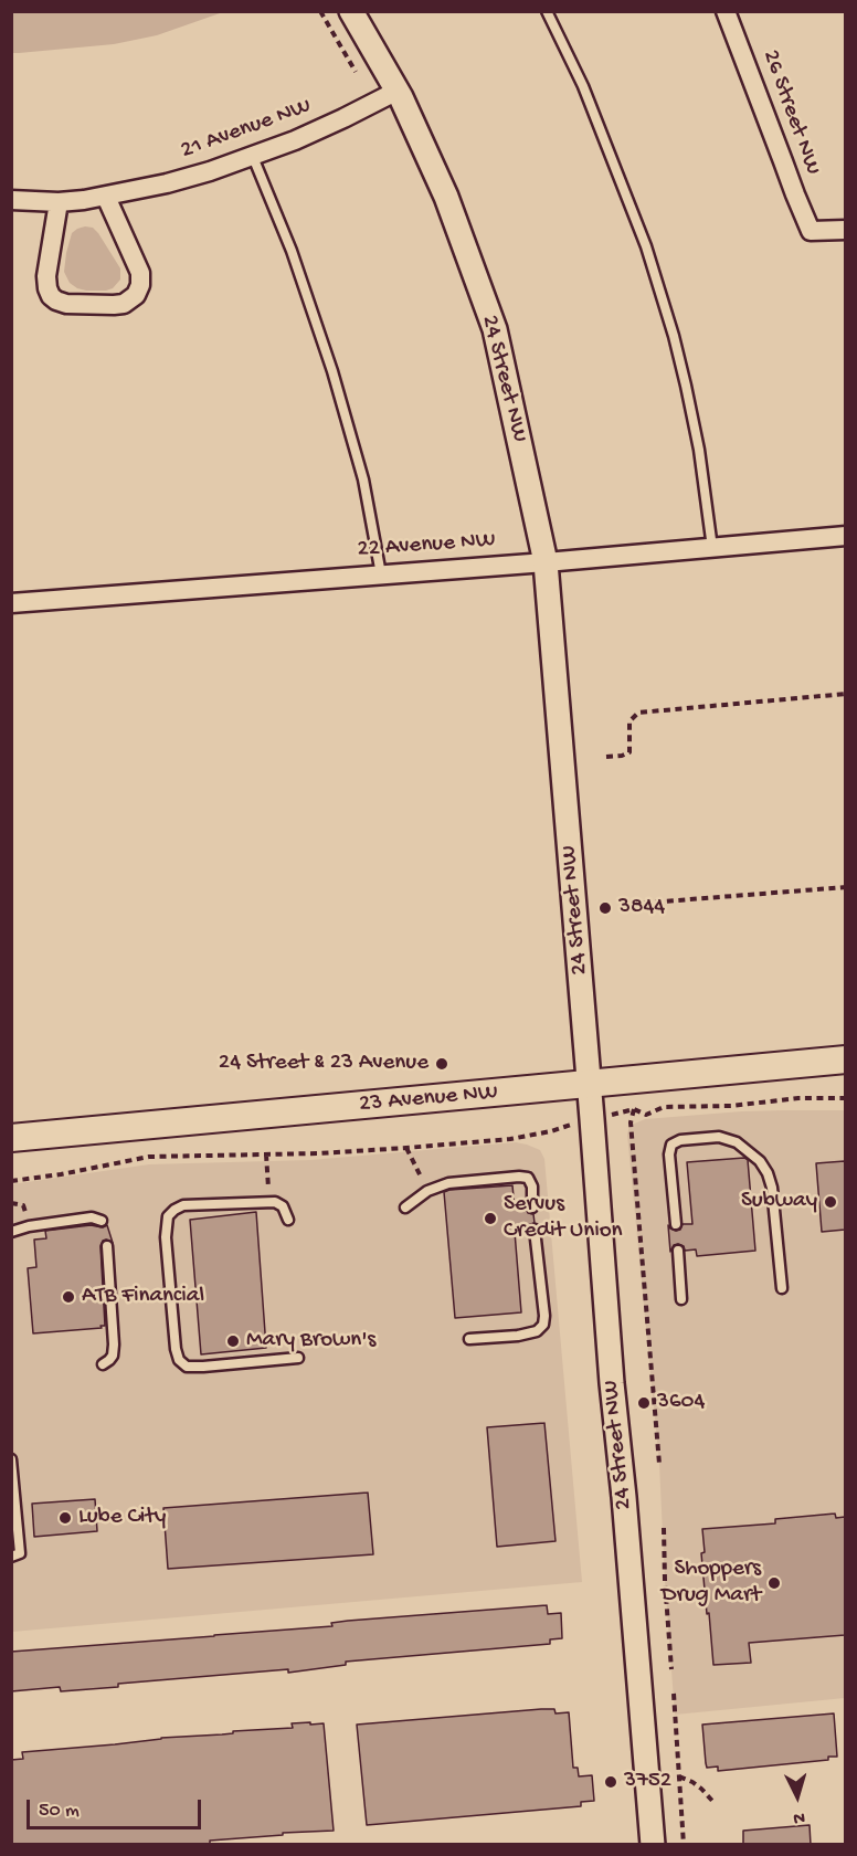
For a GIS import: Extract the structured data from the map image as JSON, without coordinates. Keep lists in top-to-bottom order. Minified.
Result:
{"streets":{"main road":["23 Avenue NW"],"street":["26 Street NW","21 Avenue NW","24 Street NW","22 Avenue NW"]},"crossings":[["21 Avenue NW","24 Street NW"],["24 Street NW","22 Avenue NW"],["24 Street NW","23 Avenue NW"]],"places":["3844","24 Street & 23 Avenue","Subway","Servus Credit Union","ATB Financial","Mary Brown's","3604","Lube City","Shoppers Drug Mart","3752"],"scale_bar":"50 m","north":"bottom"}
